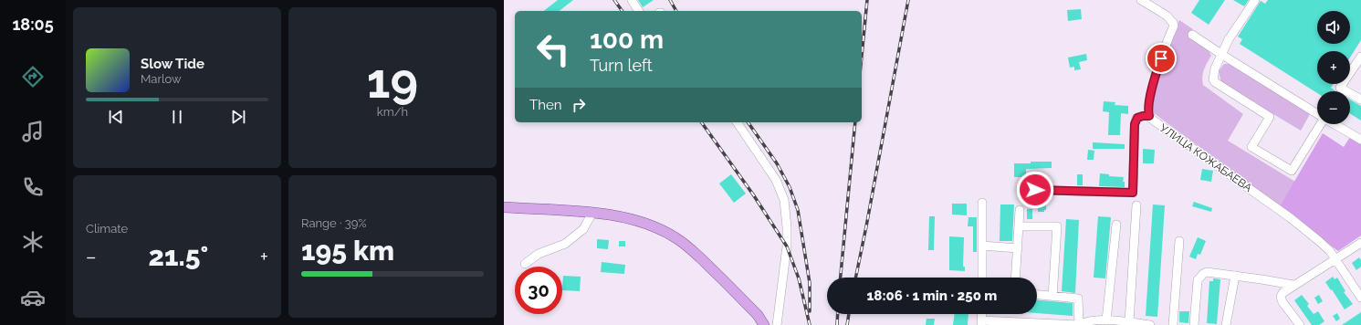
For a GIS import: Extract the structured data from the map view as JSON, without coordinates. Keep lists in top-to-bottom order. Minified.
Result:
{"streets":{"street":["УЛИЦА КОЖАБАЕВА"]},"page":{"tabs":"18:05","tile":[["19","km/h"],"Climate",["Range · 39%","195 km"]],"map_buttons":["+","−"],"turn":["100 m","Turn left"],"song":["Slow Tide","Marlow"],"then":"Then","heat":["−","21.5°","+"],"limit":"30","trip":"18:06 · 1 min · 250 m"}}
